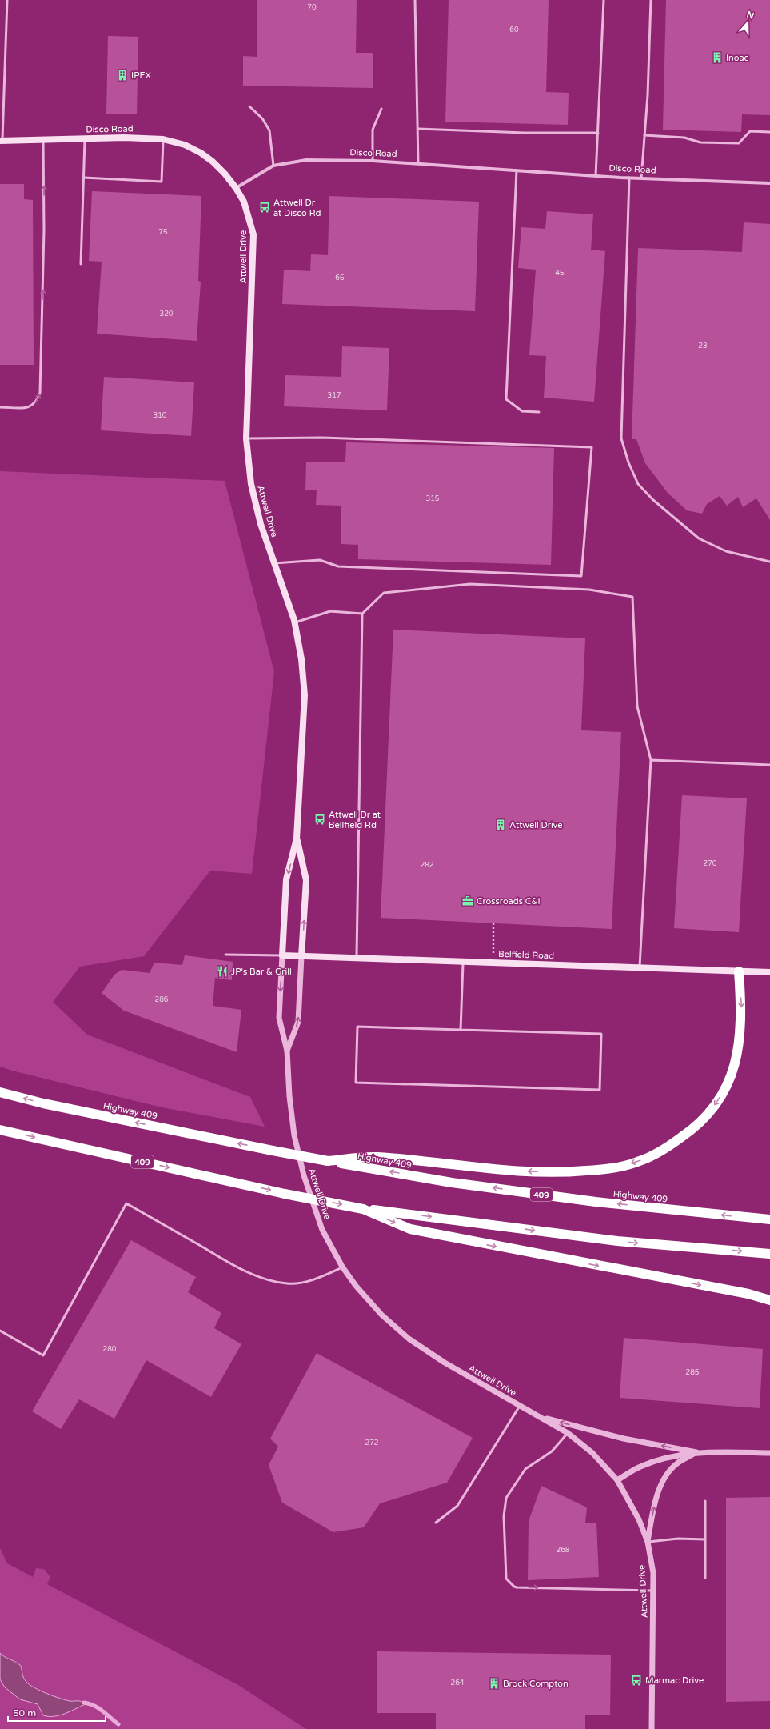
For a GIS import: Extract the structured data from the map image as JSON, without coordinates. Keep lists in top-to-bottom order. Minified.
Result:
{"streets":{"highway":["Highway 409","409"],"main road":["Disco Road","Attwell Drive","Belfield Road"]},"crossings":[["Disco Road","Attwell Drive"],["Attwell Drive","Belfield Road"]],"places":{"building":["Inoac","IPEX","Attwell Drive","Brock Compton"],"bus stop":["Attwell Dr at Disco Rd","Attwell Dr at Bellfield Rd","Marmac Drive"],"office":["Crossroads C&I"],"restaurant":["JP's Bar & Grill"]},"house_numbers":["70","60","75","45","65","320","23","317","310","315","270","282","286","280","285","272","268","264"],"scale_bar":"50 m","north":"top"}
